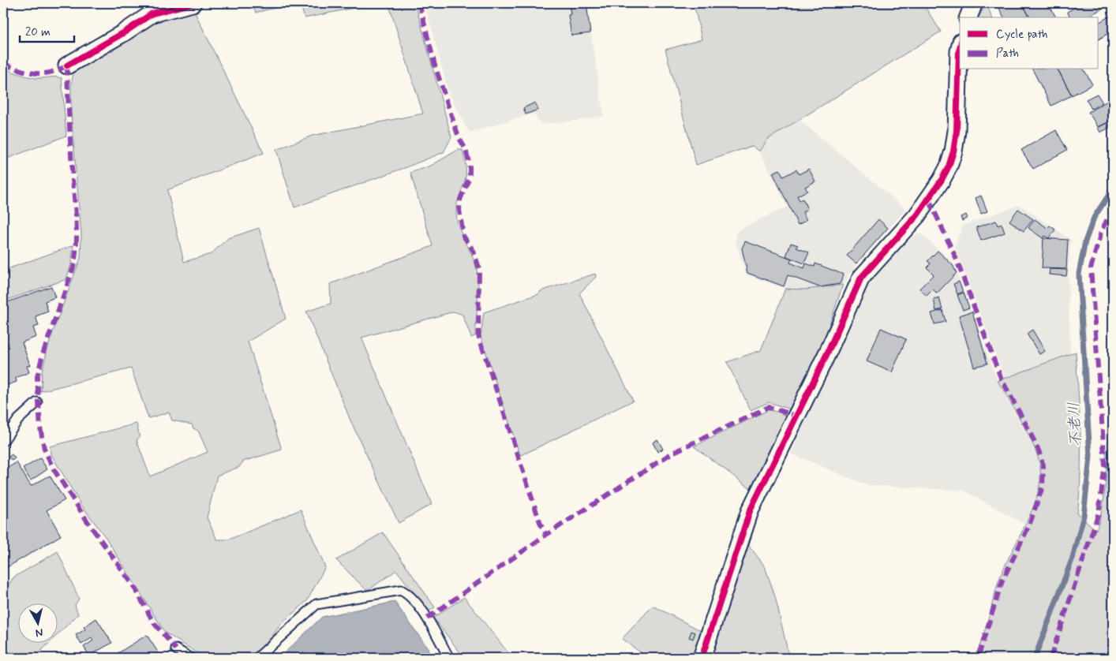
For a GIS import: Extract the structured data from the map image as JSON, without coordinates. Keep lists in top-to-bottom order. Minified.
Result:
{"water":["不老川"],"legend":["Cycle path","Path"],"scale_bar":"20 m","north":"bottom"}
